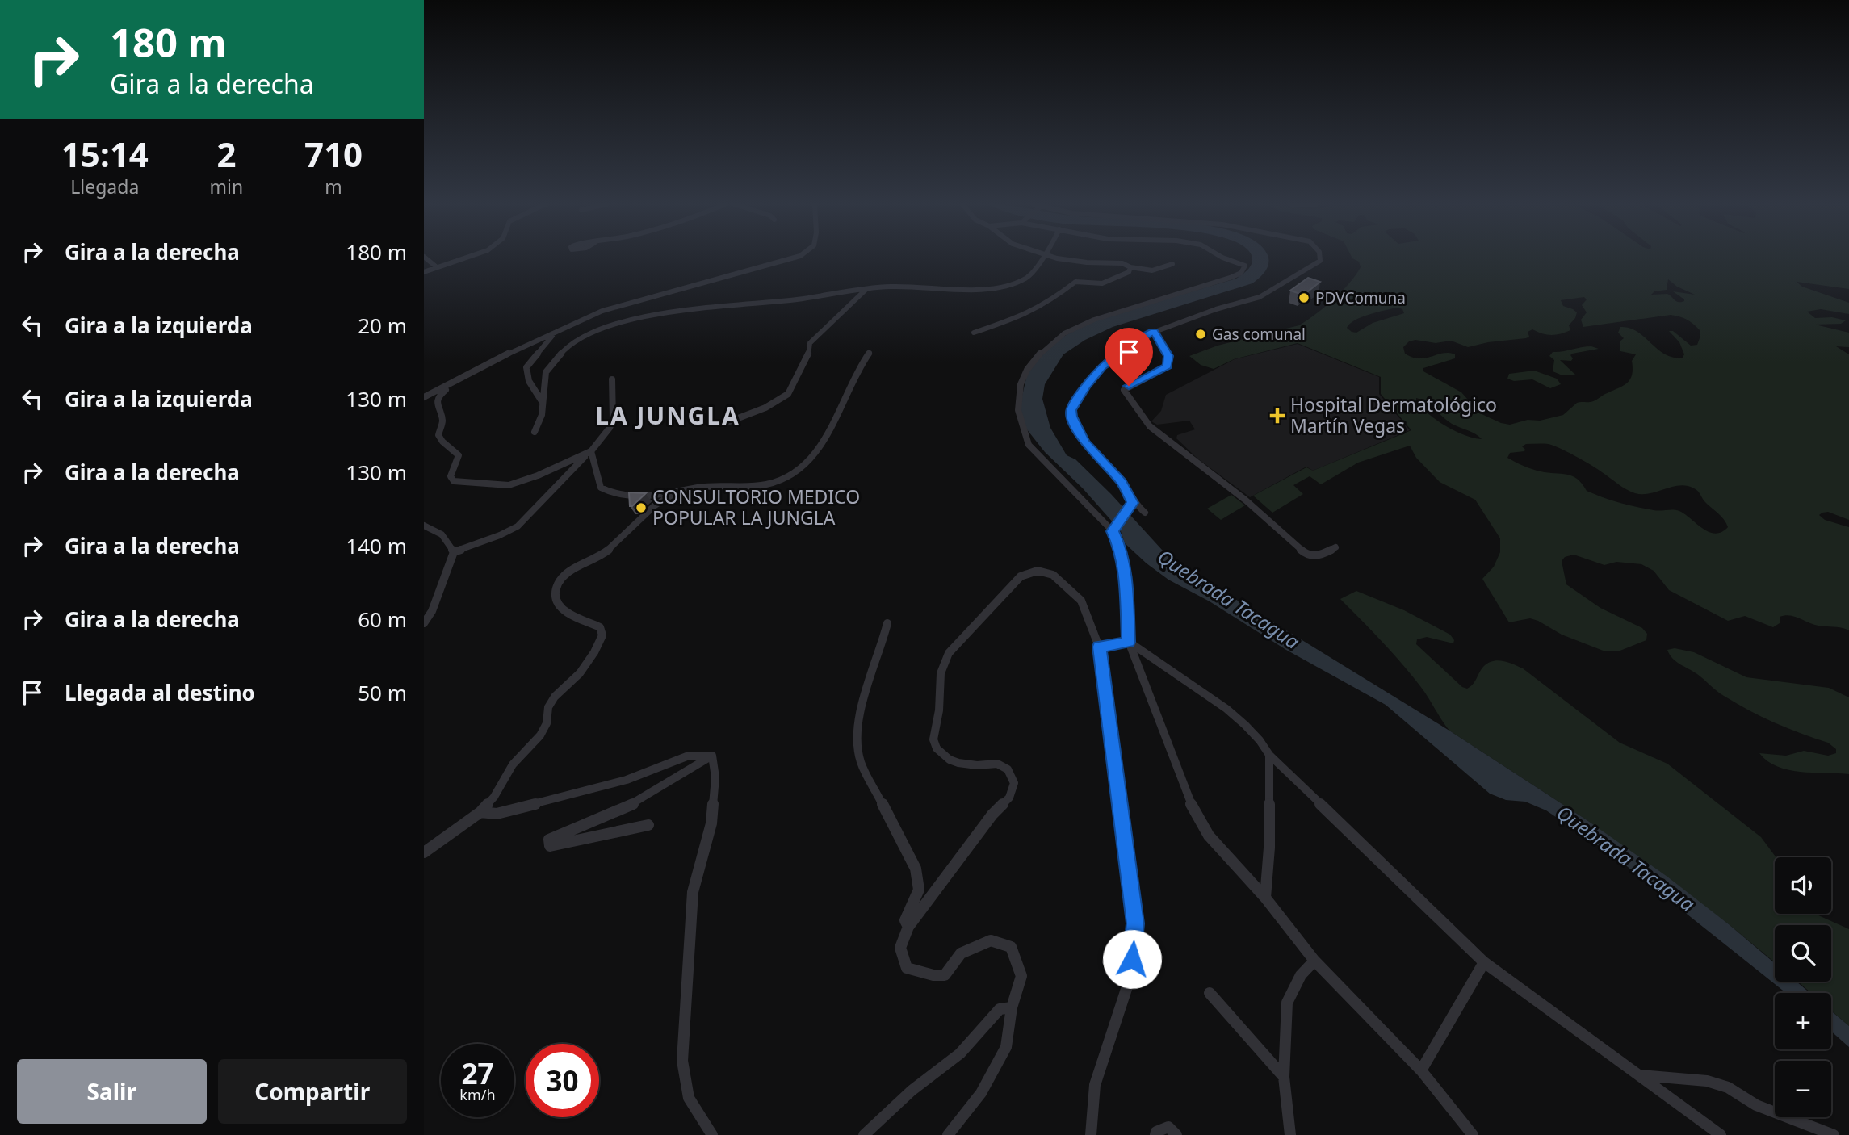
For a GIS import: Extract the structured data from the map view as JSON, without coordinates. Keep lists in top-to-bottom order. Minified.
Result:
{"districts":["LA JUNGLA"],"water":["Quebrada Tacagua"],"places":{"other":["PDVComuna","Gas comunal","CONSULTORIO MEDICO POPULAR LA JUNGLA"],"health":["Hospital Dermatológico Martín Vegas"]},"page":{"turn":["180 m","Gira a la derecha"],"eta":["15:14","Llegada","2","min","710","m"],"list":[{"name":"Gira a la derecha","value":"180 m"},{"name":"Gira a la izquierda","value":"20 m"},{"name":"Gira a la izquierda","value":"130 m"},{"name":"Gira a la derecha","value":"130 m"},{"name":"Gira a la derecha","value":"140 m"},{"name":"Gira a la derecha","value":"60 m"},{"name":"Llegada al destino","value":"50 m"}],"map_buttons":["+","−"],"speed":"27 km/h","limit":"30","buttons":["Salir","Compartir"]}}
